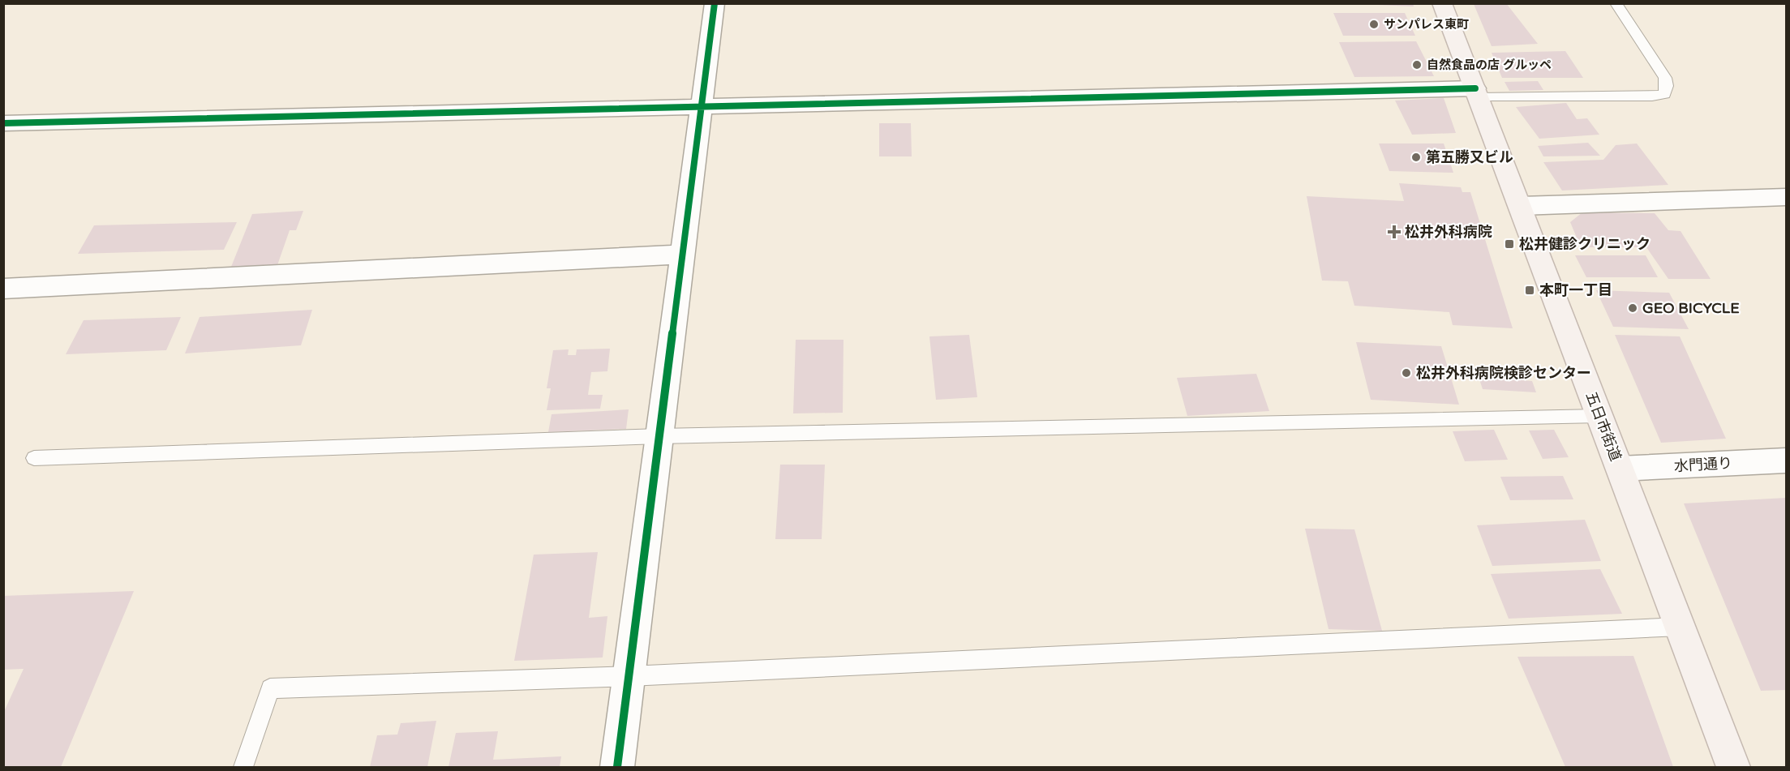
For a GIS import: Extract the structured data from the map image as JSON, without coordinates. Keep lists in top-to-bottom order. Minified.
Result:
{"streets":{"main road":["五日市街道"],"street":["水門通り"]},"crossings":[["五日市街道","水門通り"]],"places":{"other":["サンパレス東町","自然食品の店 グルッペ","第五勝又ビル","GEO BICYCLE","松井外科病院検診センター"],"health":["松井外科病院"],"transit":["松井健診クリニック","本町一丁目"]}}
